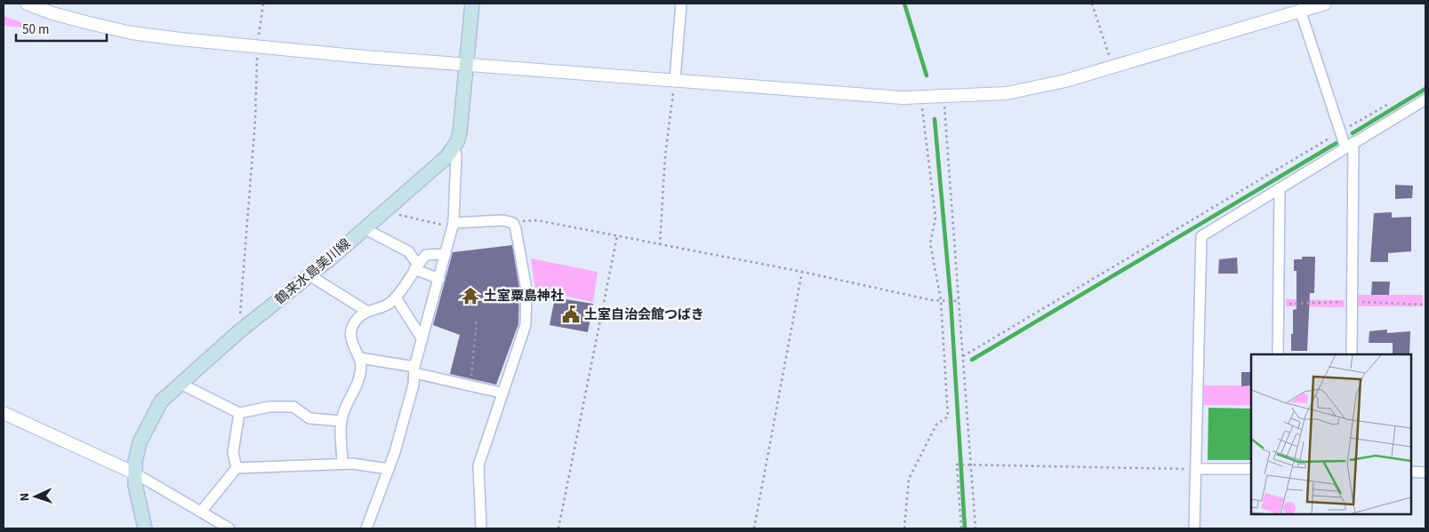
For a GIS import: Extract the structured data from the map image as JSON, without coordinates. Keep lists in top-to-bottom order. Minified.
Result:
{"streets":{"main road":["鶴来水島美川線"]},"places":{"temple":["土室粟島神社"],"public building":["土室自治会館つばき"]},"scale_bar":"50 m","north":"left"}
